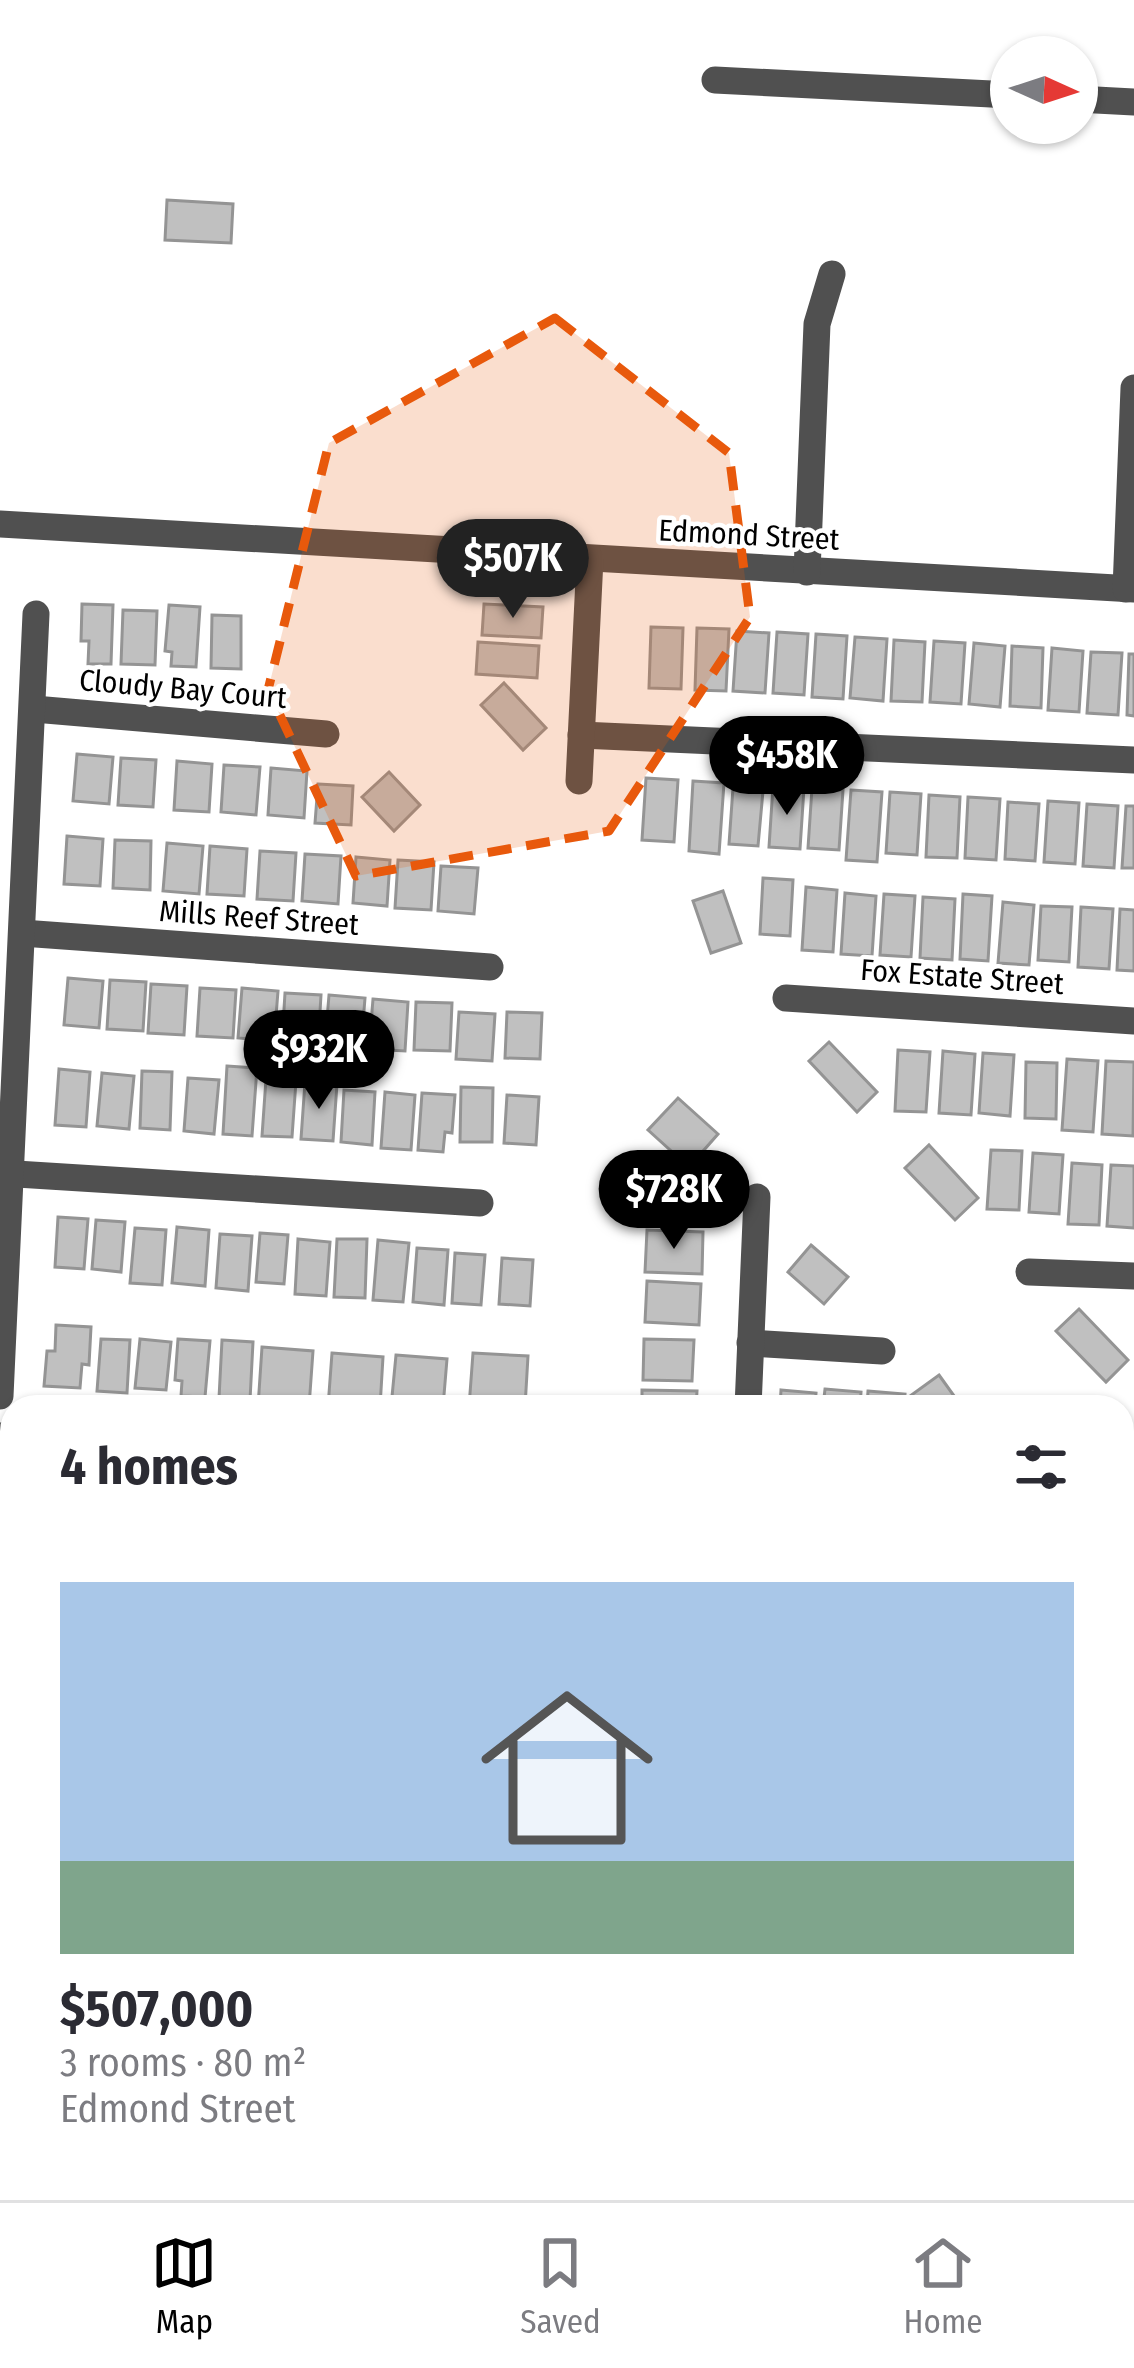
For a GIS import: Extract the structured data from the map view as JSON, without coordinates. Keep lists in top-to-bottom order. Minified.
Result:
{"streets":{"street":["Edmond Street","Cloudy Bay Court","Mills Reef Street","Fox Estate Street"]},"north":"right","page":{"price":["$507K","$458K","$932K","$728K"],"heading":"4 homes","list":[{"name":"$507,000","note":"3 rooms · 80 m² · Edmond Street"}],"tabs":["Map","Saved","Home"]}}
